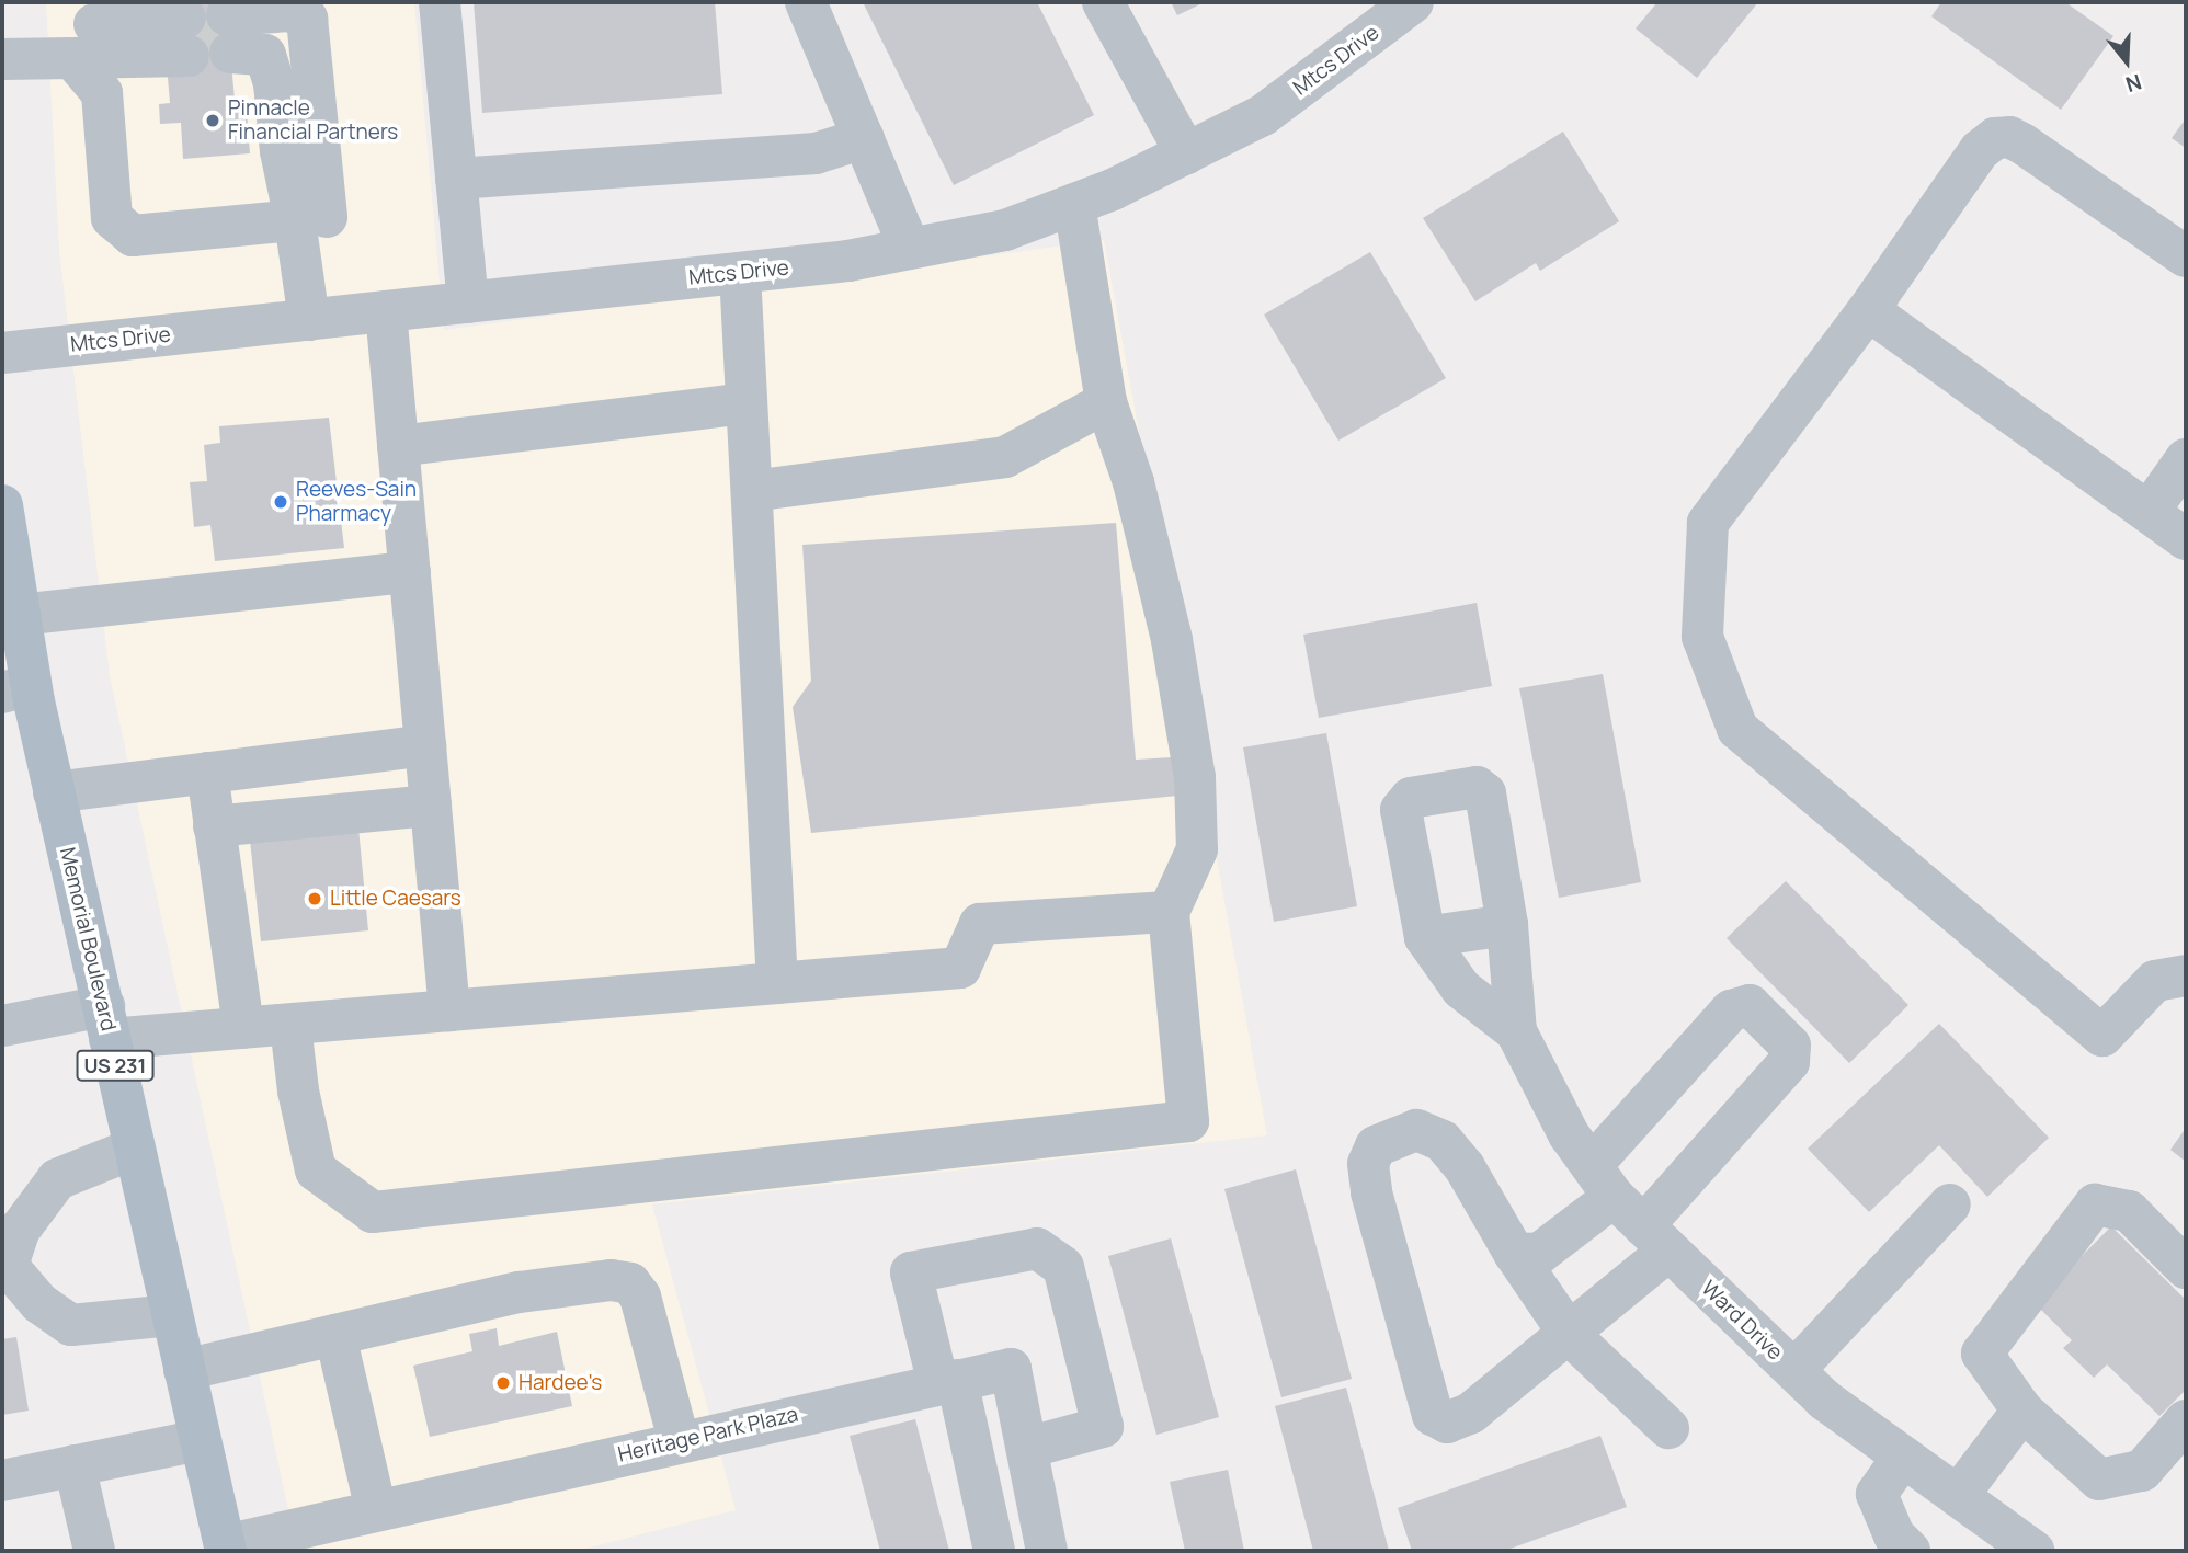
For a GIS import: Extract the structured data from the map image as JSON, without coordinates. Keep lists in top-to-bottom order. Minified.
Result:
{"streets":{"main road":["Memorial Boulevard","US 231"],"street":["Mtcs Drive","Ward Drive","Heritage Park Plaza"]},"crossings":[["Memorial Boulevard","Heritage Park Plaza"]],"places":["Pinnacle Financial Partners","Reeves-Sain Pharmacy","Little Caesars","Hardee's"],"north":"bottom"}
